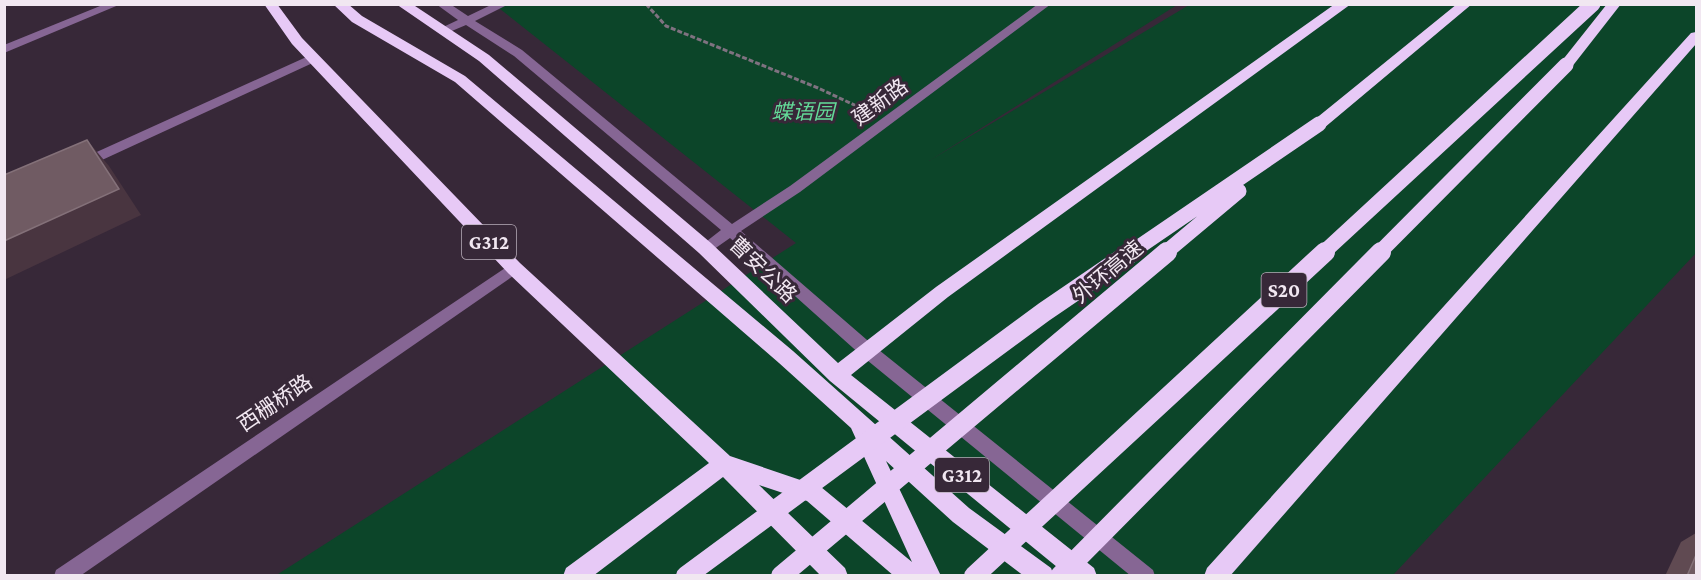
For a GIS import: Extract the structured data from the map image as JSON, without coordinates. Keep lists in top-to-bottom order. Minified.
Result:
{"streets":{"highway":["G312","曹安公路","外环高速","S20"],"street":["建新路","西栅桥路"]},"crossings":[["建新路","曹安公路"],["G312","西栅桥路"]],"parks":["蝶语园"]}
